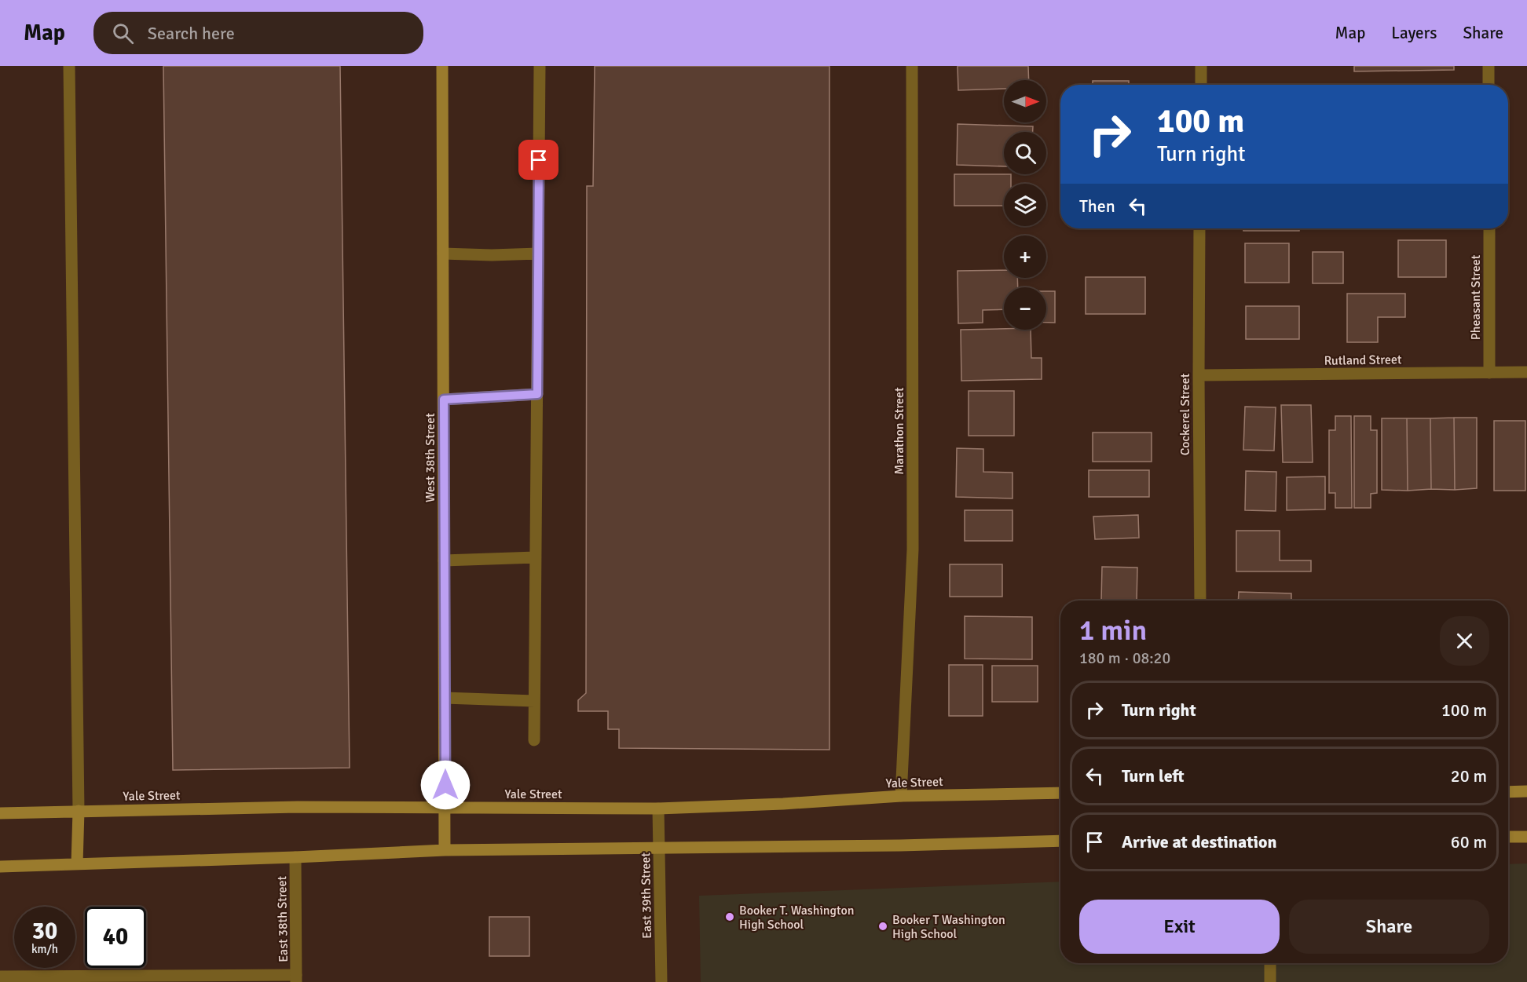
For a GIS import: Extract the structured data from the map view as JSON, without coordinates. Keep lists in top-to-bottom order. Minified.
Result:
{"streets":{"main road":["West 38th Street","Yale Street"],"street":["Pheasant Street","Rutland Street","Cockerel Street","Marathon Street","East 39th Street","East 38th Street"]},"crossings":[["Pheasant Street","Rutland Street"],["Rutland Street","Cockerel Street"],["Marathon Street","Yale Street"],["West 38th Street","Yale Street"],["Yale Street","East 39th Street"]],"places":["Booker T. Washington High School","Booker T Washington High School"],"north":"right","page":{"header":"Map","search":"Search here","nav":["Map","Layers","Share"],"map_buttons":["+","−"],"turn":["100 m","Turn right"],"then":"Then","heading":["1 min","180 m · 08:20"],"list":[{"name":"Turn right","value":"100 m"},{"name":"Turn left","value":"20 m"},{"name":"Arrive at destination","value":"60 m"}],"buttons":["Exit","Share"],"speed":"30 km/h","limit":"40"}}
